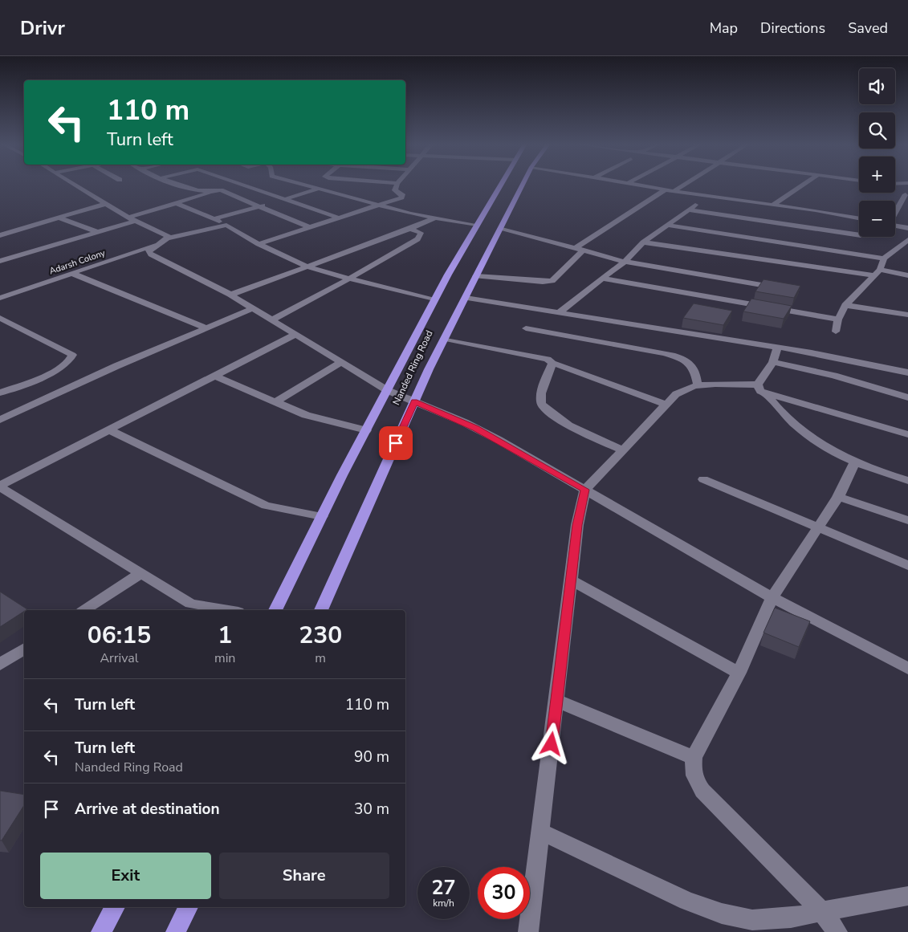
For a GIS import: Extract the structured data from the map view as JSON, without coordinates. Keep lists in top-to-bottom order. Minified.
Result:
{"streets":{"highway":["Nanded Ring Road"],"street":["Adarsh Colony"]},"page":{"header":"Drivr","nav":["Map","Directions","Saved"],"map_buttons":["+","−"],"turn":["110 m","Turn left"],"eta":["06:15","Arrival","1","min","230","m"],"list":[{"name":"Turn left","value":"110 m"},{"name":"Turn left","note":"Nanded Ring Road","value":"90 m"},{"name":"Arrive at destination","value":"30 m"}],"buttons":["Exit","Share"],"speed":"27 km/h","limit":"30"}}
